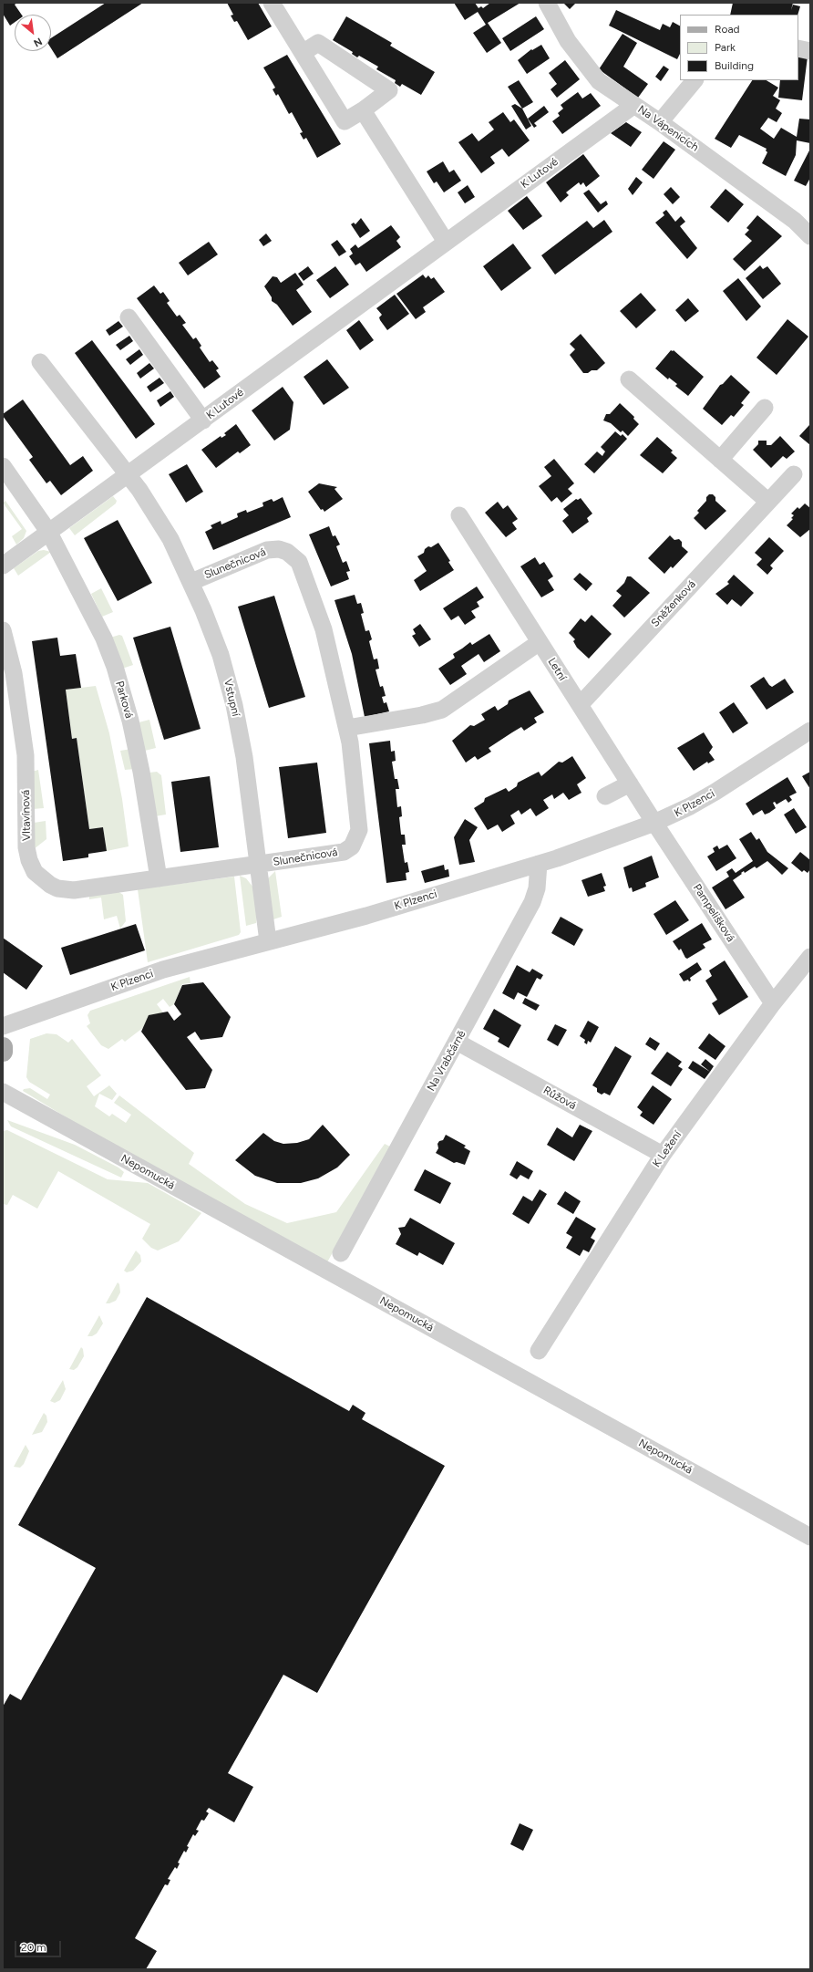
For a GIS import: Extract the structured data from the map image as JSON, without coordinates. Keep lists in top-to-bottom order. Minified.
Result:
{"streets":{"street":["Na Vápenicích","K Lutové","Slunečnicová","Sněženková","Letní","Vstupní","Parková","K Plzenci","Vltavínová","Pampelišková","Na Vrabčárně","Růžová","K Ležení","Nepomucká"]},"crossings":[["Na Vápenicích","K Lutové"],["K Lutové","Vstupní"],["K Lutové","Parková"],["Slunečnicová","Vstupní"],["Slunečnicová","Parková"],["Slunečnicová","Vltavínová"],["Sněženková","Letní"],["Letní","K Plzenci"],["Letní","Pampelišková"],["Vstupní","K Plzenci"],["Parková","Vltavínová"],["K Plzenci","Pampelišková"],["K Plzenci","Na Vrabčárně"],["Pampelišková","K Ležení"],["Na Vrabčárně","Růžová"],["Růžová","K Ležení"]],"legend":["Road","Park","Building"],"scale_bar":"20 m","north":"bottom right"}
